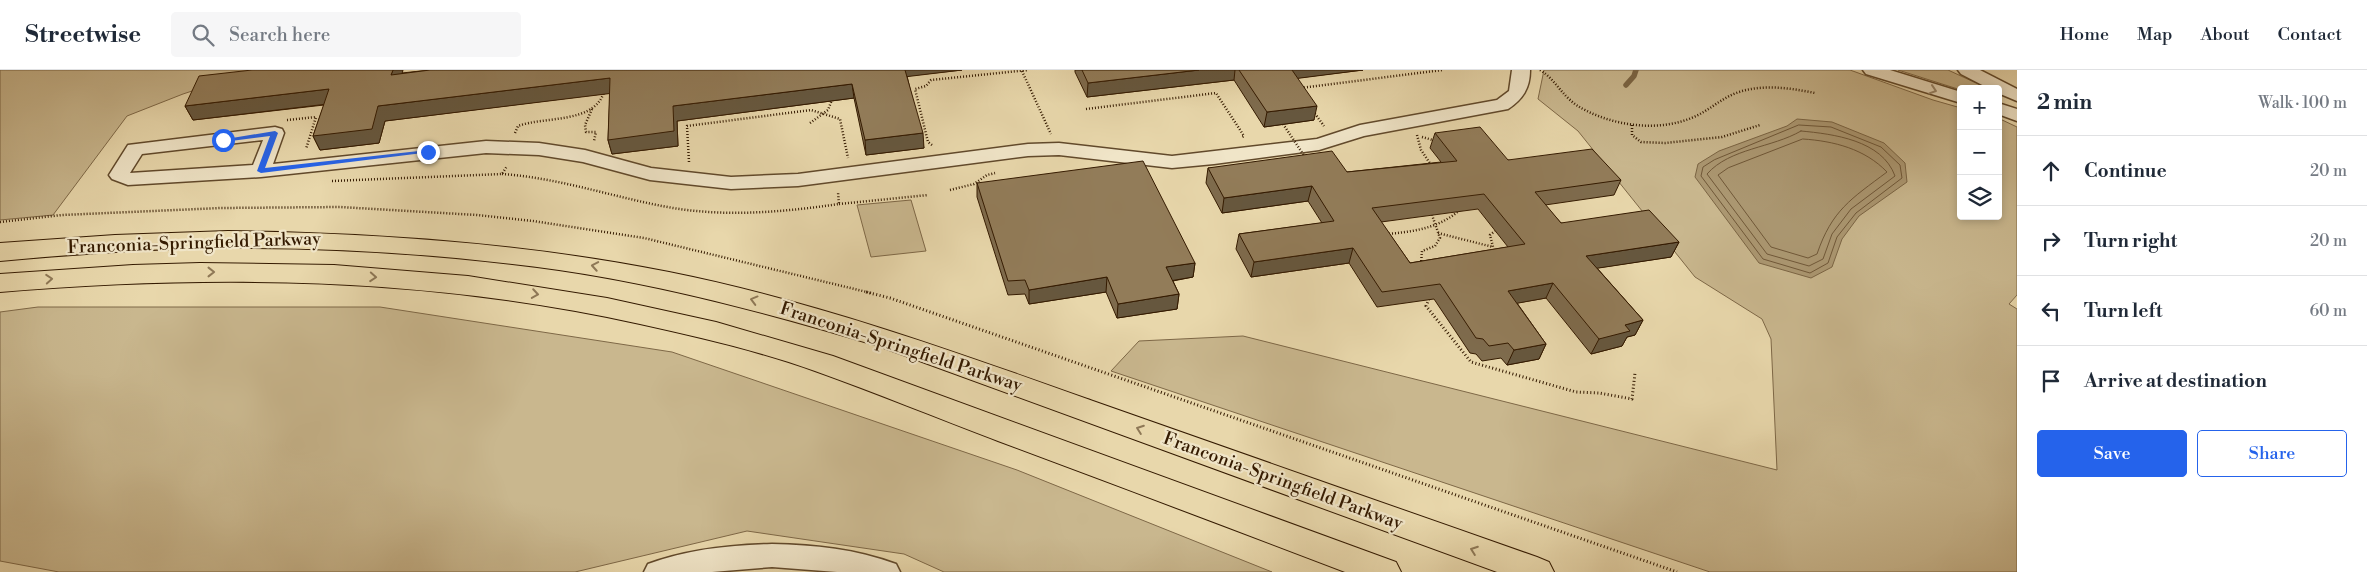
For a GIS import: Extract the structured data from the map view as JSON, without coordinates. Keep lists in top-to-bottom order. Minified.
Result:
{"streets":{"main road":["Franconia-Springfield Parkway"]},"page":{"header":"Streetwise","search":"Search here","nav":["Home","Map","About","Contact"],"heading":["2 min","Walk · 100 m"],"map_buttons":["+","−"],"list":[["Continue","20 m"],["Turn right","20 m"],["Turn left","60 m"],"Arrive at destination"],"buttons":["Save","Share"]}}
